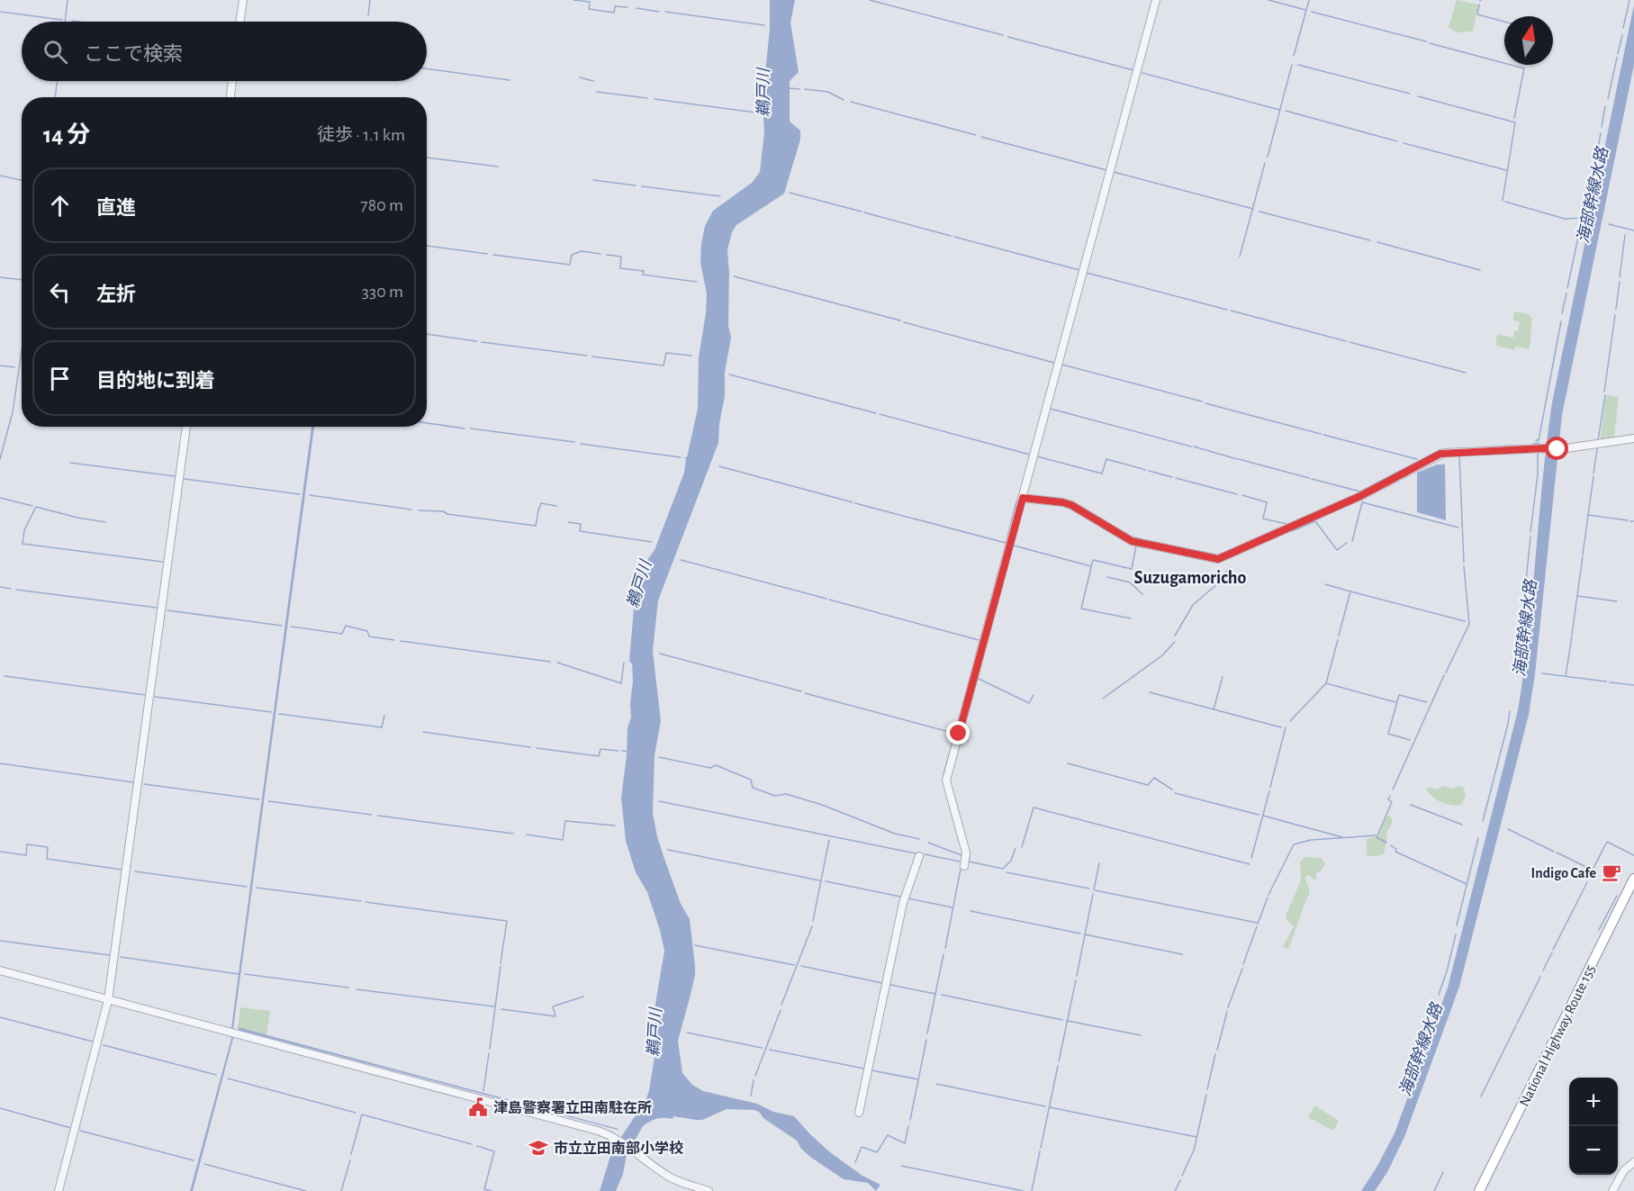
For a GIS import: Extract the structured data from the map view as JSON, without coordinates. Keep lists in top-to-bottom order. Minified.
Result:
{"streets":{"highway":["National Highway Route 155"]},"districts":["Suzugamoricho"],"water":["鵜戸川","海部幹線水路"],"places":{"cafe":["Indigo Cafe"],"public building":["津島警察署立田南駐在所"],"school or university":["市立立田南部小学校"]},"north":"top","page":{"search":"ここで検索","heading":["14 分","徒歩 · 1.1 km"],"list":[["直進","780 m"],["左折","330 m"],"目的地に到着"],"map_buttons":["+","−"]}}
